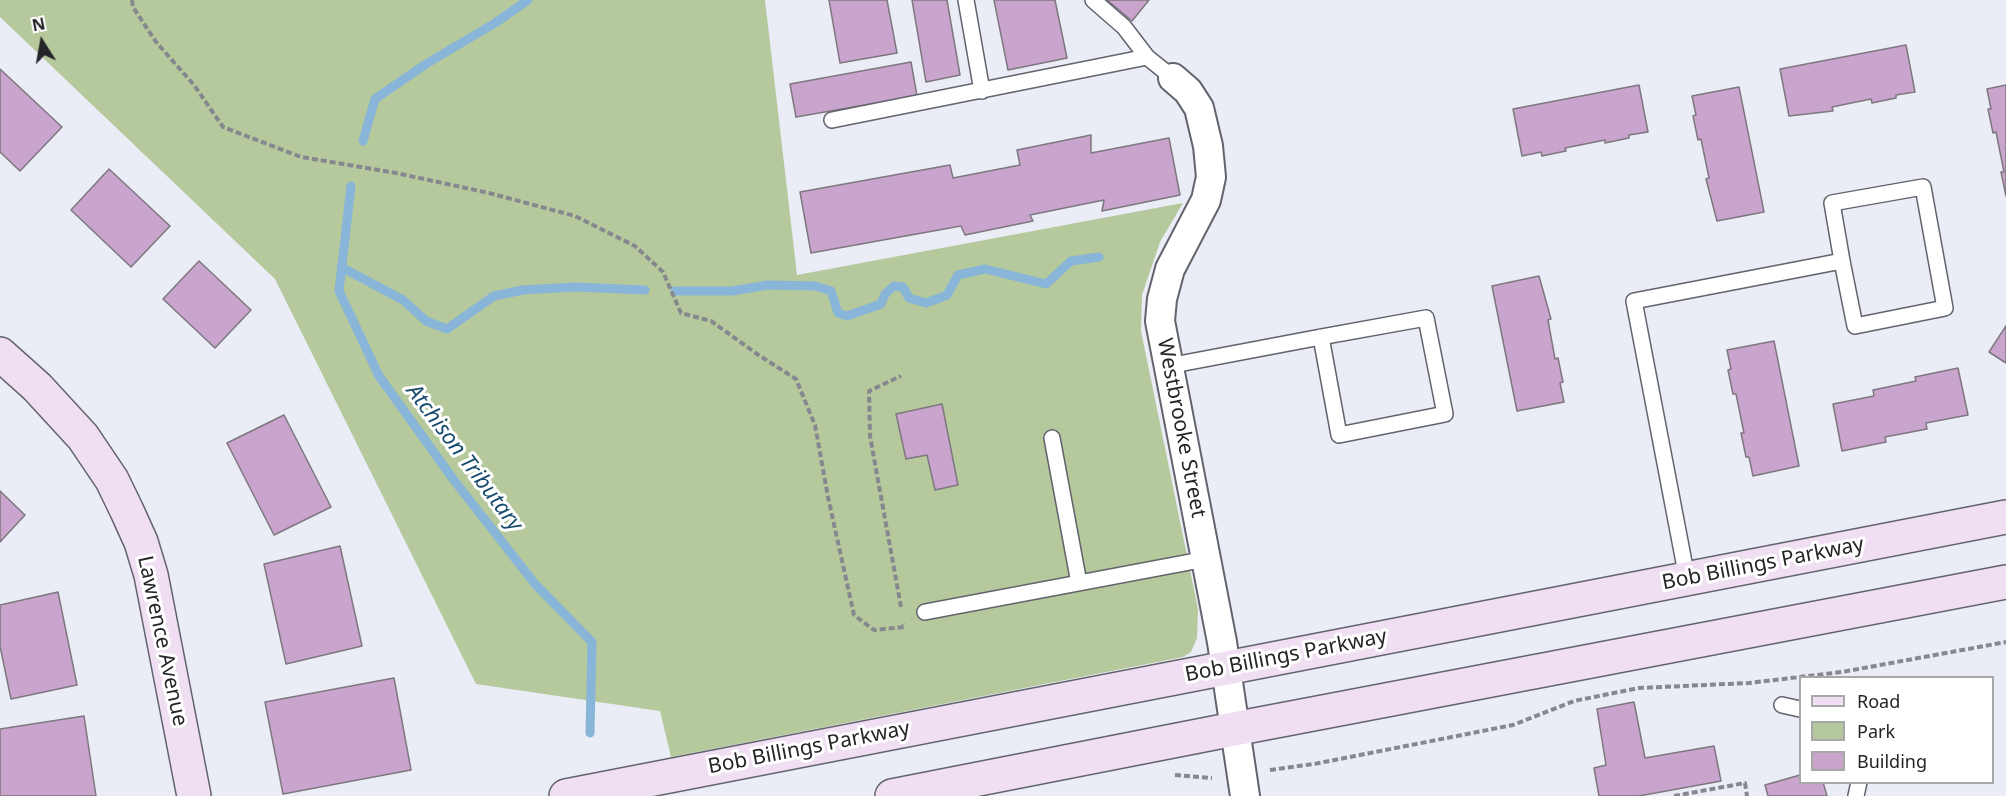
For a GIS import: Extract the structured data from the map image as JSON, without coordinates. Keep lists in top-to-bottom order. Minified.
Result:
{"streets":{"main road":["Bob Billings Parkway","Lawrence Avenue"],"street":["Westbrooke Street"]},"crossings":[["Westbrooke Street","Bob Billings Parkway"]],"water":["Atchison Tributary"],"legend":["Road","Park","Building"],"north":"top"}
